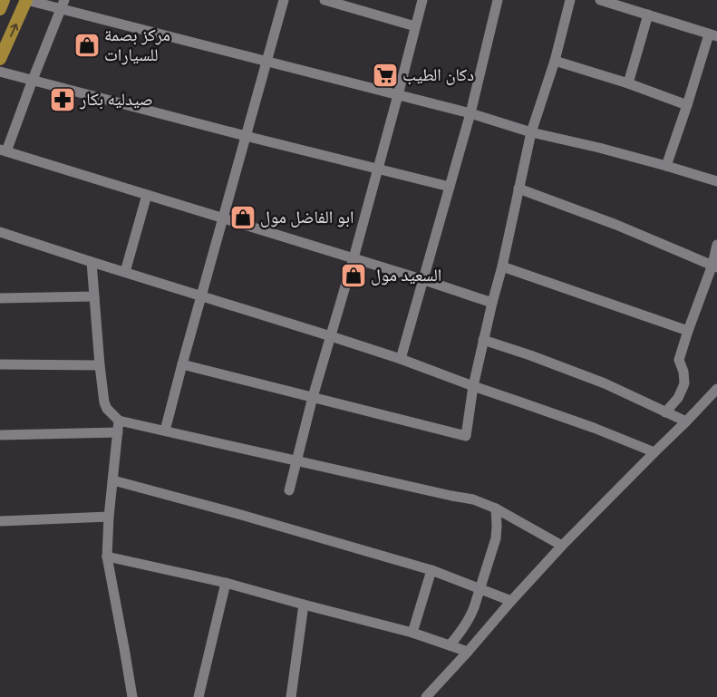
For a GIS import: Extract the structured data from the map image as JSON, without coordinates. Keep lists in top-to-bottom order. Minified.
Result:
{"places":{"shop":["مركز بصمة للسيارات","ابو الفاضل مول","السعيد مول"],"supermarket":["دكان الطيب"],"pharmacy":["صيدليه بكار"]}}
